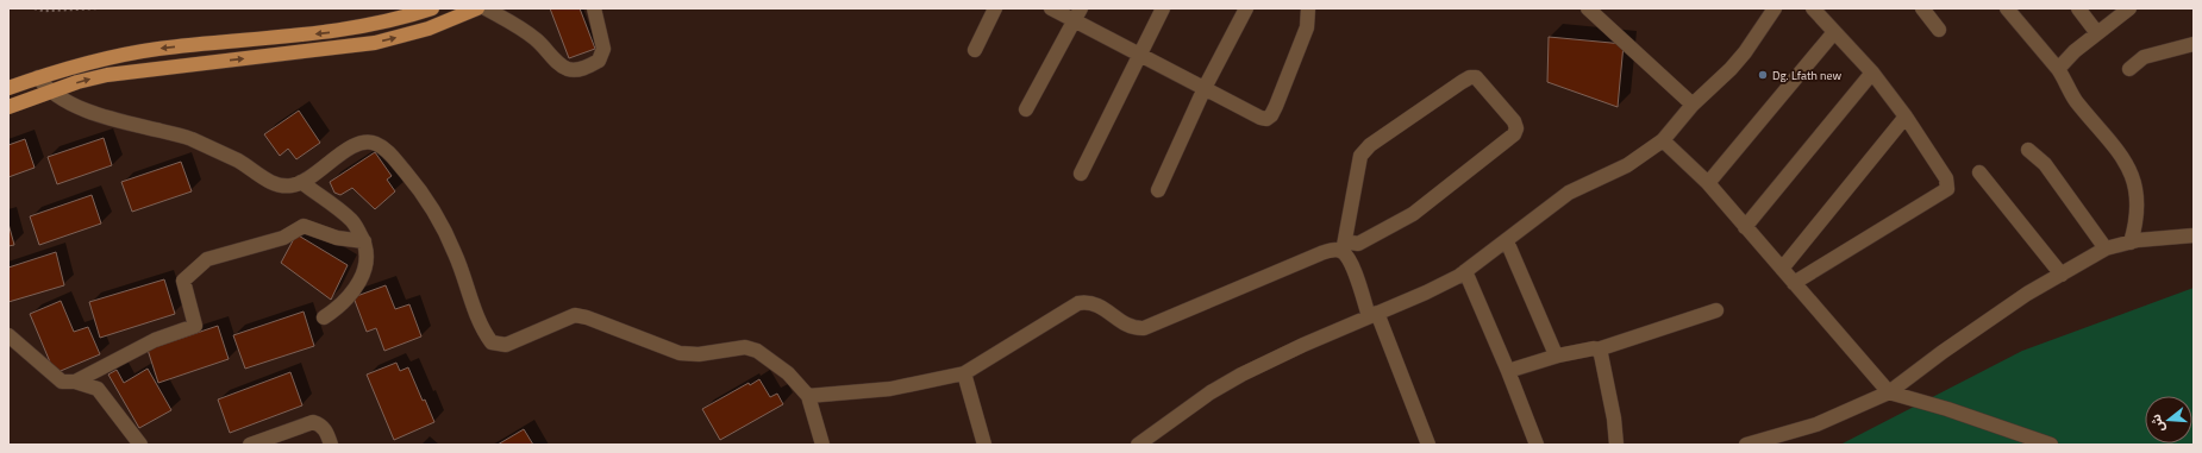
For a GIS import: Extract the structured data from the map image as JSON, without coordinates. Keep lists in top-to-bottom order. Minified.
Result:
{"places":["Dg. Lfath new"],"north":"left"}
